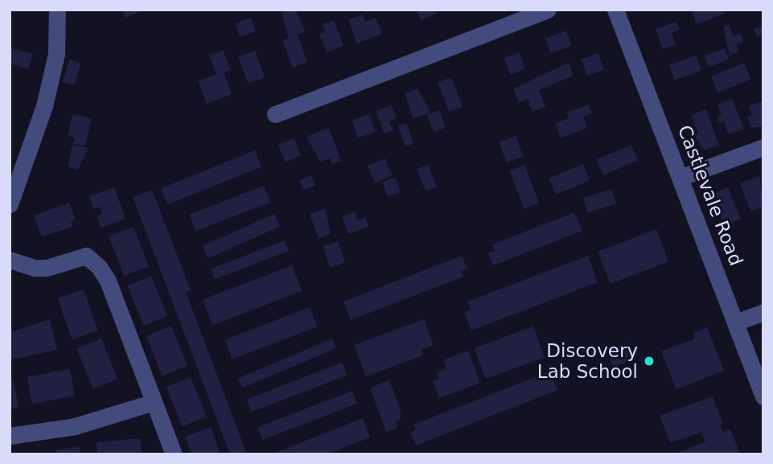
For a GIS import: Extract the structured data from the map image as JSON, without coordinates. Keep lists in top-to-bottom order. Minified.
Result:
{"streets":{"street":["Castlevale Road"]},"places":["Discovery Lab School"]}
